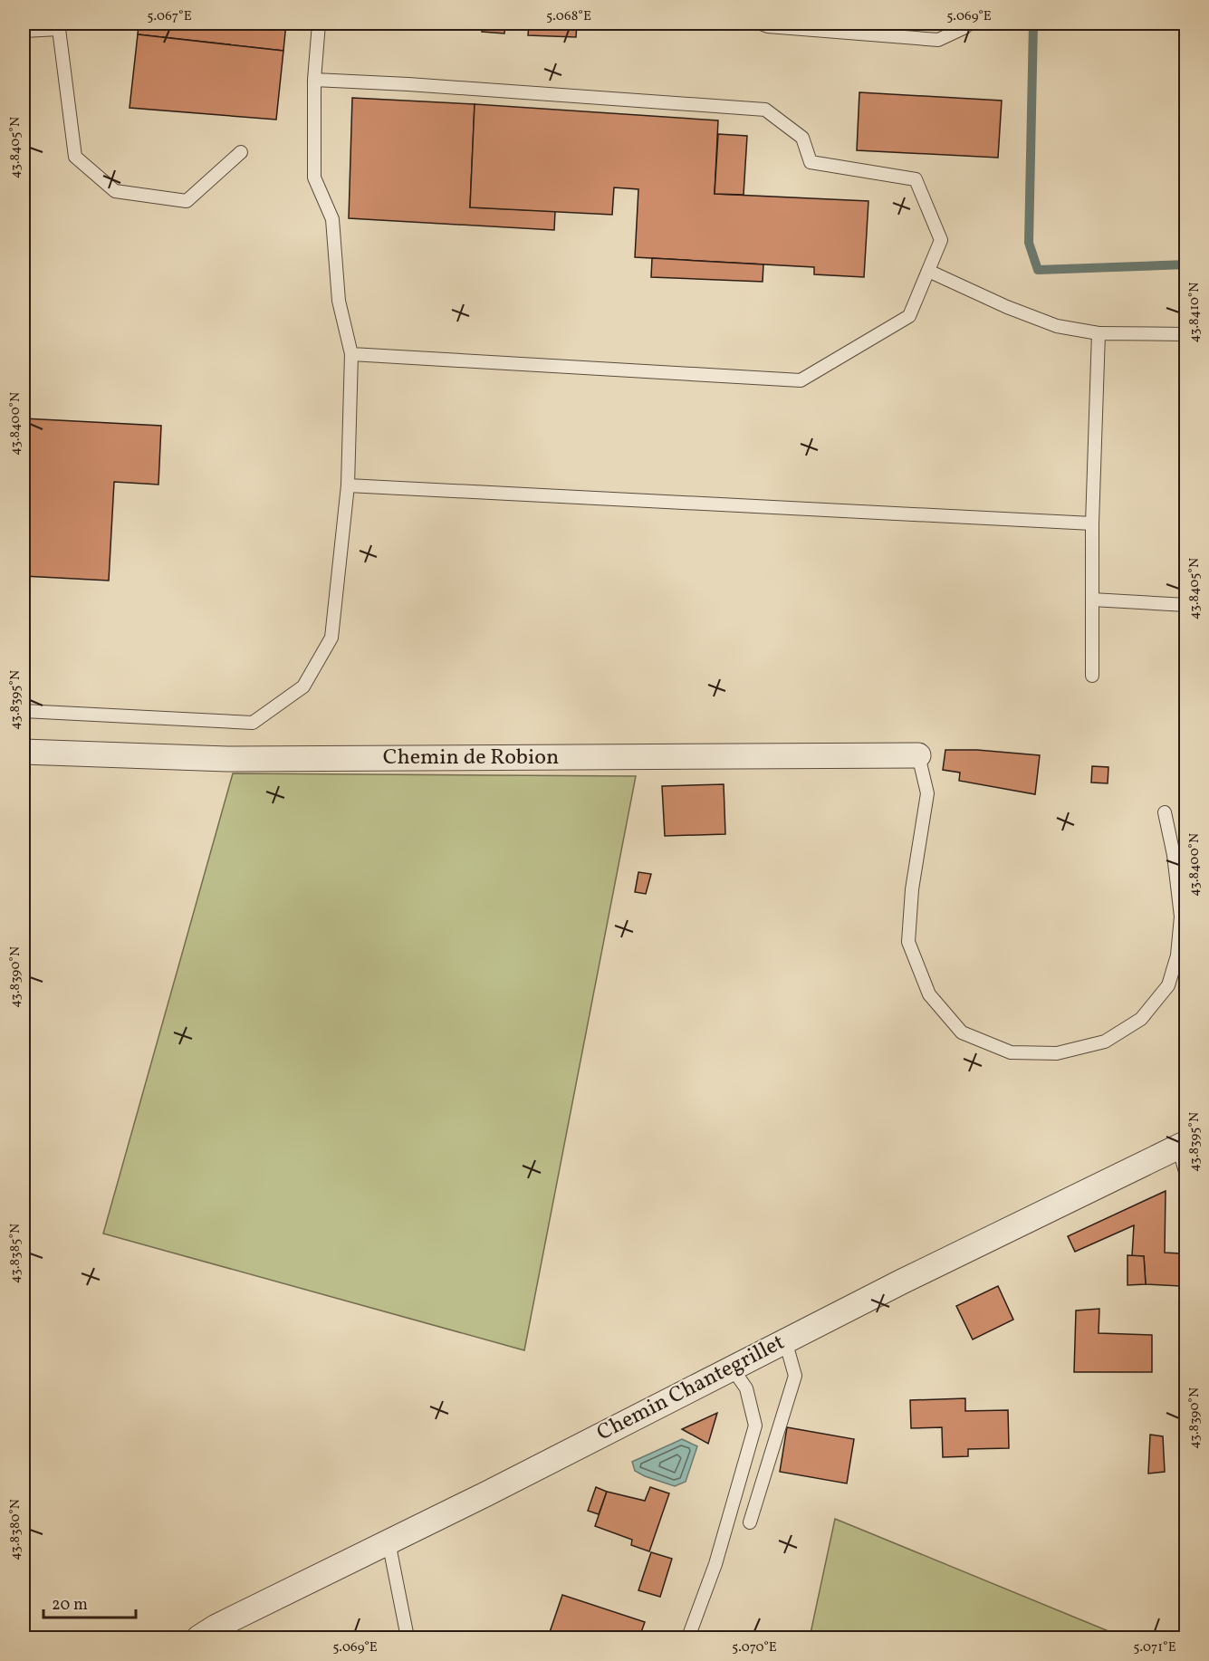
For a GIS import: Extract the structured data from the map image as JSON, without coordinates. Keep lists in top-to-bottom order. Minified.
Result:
{"streets":{"street":["Chemin de Robion","Chemin Chantegrillet"]},"scale_bar":"20 m","coordinates":["5.067°E","5.068°E","5.069°E","43.8405°N","43.8410°N","43.8400°N","43.8395°N","43.8390°N","43.8385°N","43.8380°N","5.070°E","5.071°E"]}
